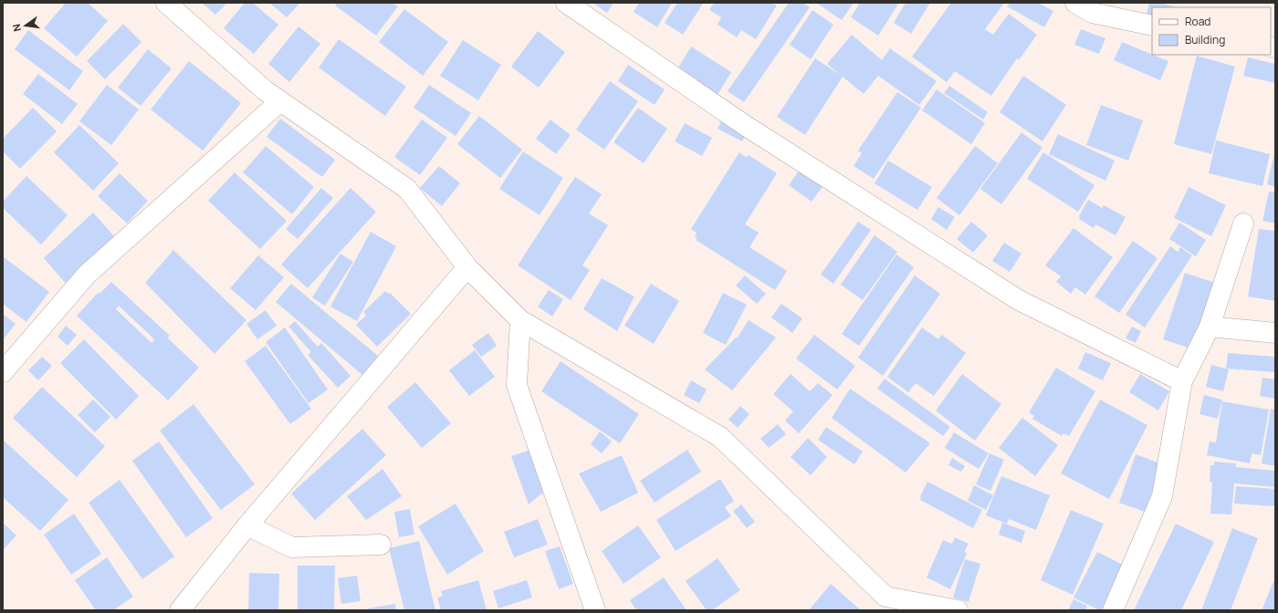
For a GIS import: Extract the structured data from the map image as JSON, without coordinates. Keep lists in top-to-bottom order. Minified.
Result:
{"legend":["Road","Building"],"north":"left"}
